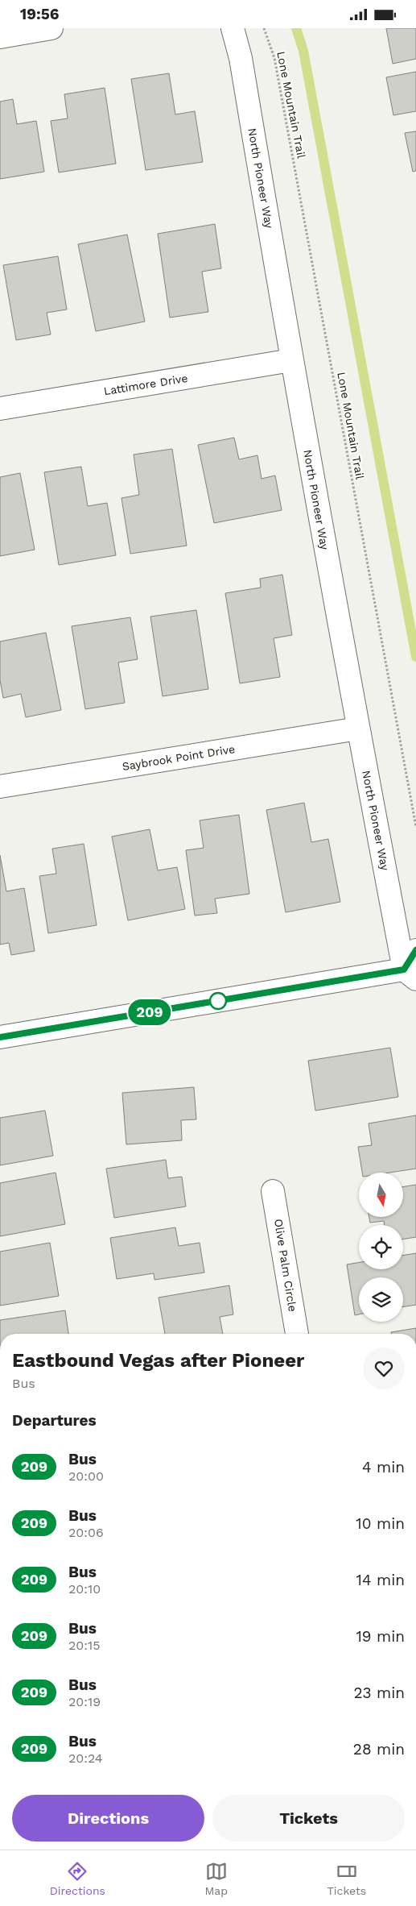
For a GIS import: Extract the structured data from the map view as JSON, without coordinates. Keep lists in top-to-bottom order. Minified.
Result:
{"streets":{"street":["North Pioneer Way","Lattimore Drive","Saybrook Point Drive","Olive Palm Circle"],"path":["Lone Mountain Trail"]},"crossings":[["North Pioneer Way","Lattimore Drive"],["North Pioneer Way","Saybrook Point Drive"]],"lines":["bus line 209"],"north":"bottom","page":{"status":"19:56","on_map":"209","heading":[["Eastbound Vegas after Pioneer","Bus"],"Departures"],"list":[{"mark":"209","name":"Bus","note":"20:00","value":"4 min"},{"mark":"209","name":"Bus","note":"20:06","value":"10 min"},{"mark":"209","name":"Bus","note":"20:10","value":"14 min"},{"mark":"209","name":"Bus","note":"20:15","value":"19 min"},{"mark":"209","name":"Bus","note":"20:19","value":"23 min"},{"mark":"209","name":"Bus","note":"20:24","value":"28 min"}],"buttons":["Directions","Tickets"],"tabs":["Directions","Map","Tickets"]}}
